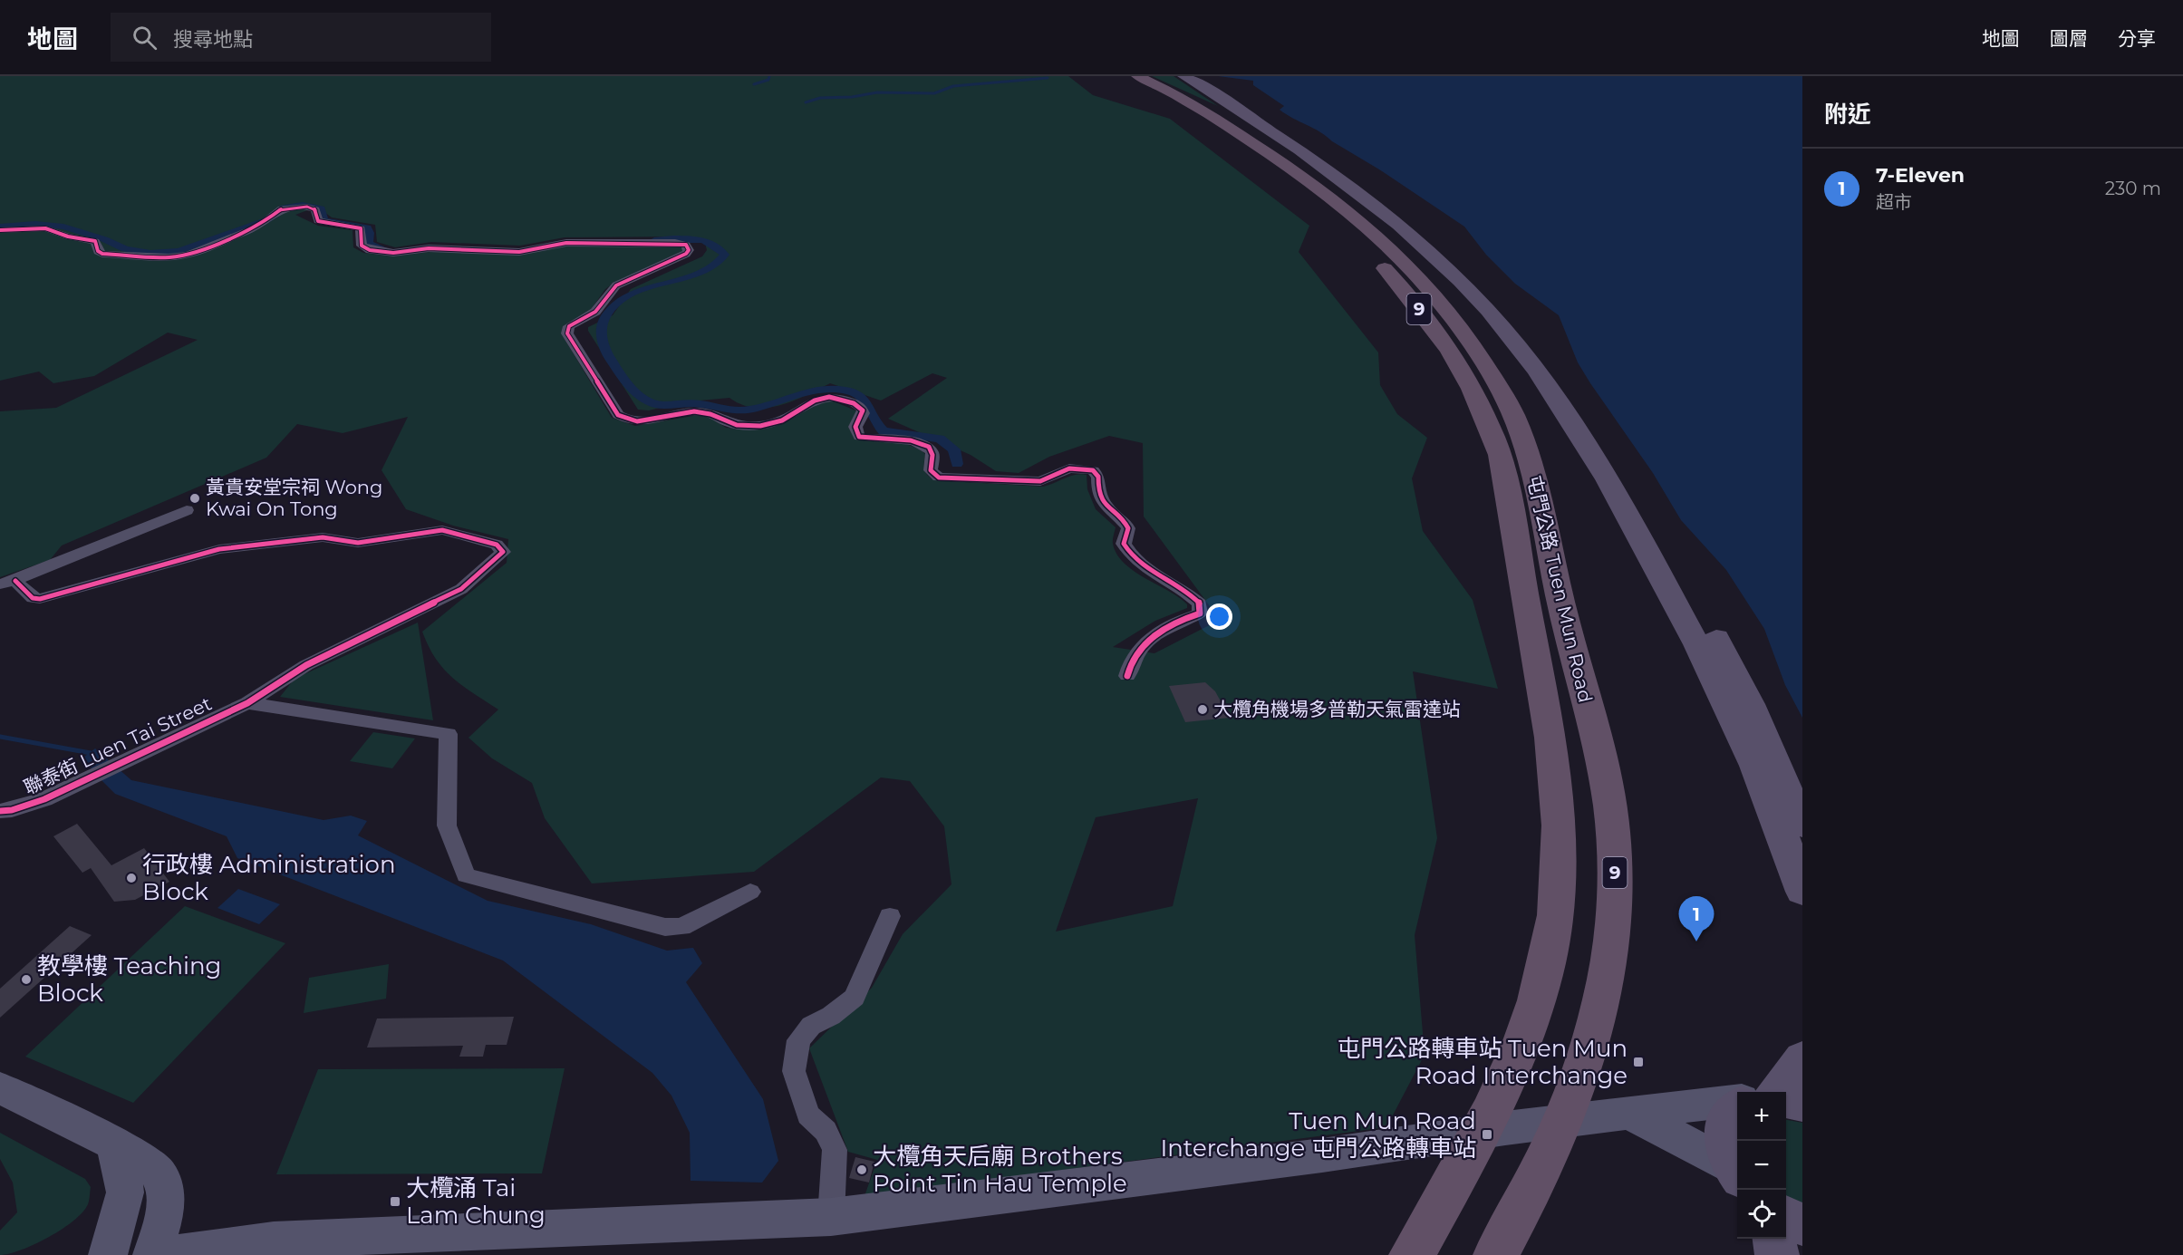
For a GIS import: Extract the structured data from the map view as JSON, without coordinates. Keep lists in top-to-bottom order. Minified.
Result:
{"streets":{"highway":["9","屯門公路 Tuen Mun Road"],"street":["聯泰街 Luen Tai Street"]},"places":{"other":["黃貴安堂宗祠 Wong Kwai On Tong","大欖角機場多普勒天氣雷達站","行政樓 Administration Block","教學樓 Teaching Block","大欖角天后廟 Brothers Point Tin Hau Temple"],"transit":["屯門公路轉車站 Tuen Mun Road Interchange","Tuen Mun Road Interchange 屯門公路轉車站","大欖涌 Tai Lam Chung"]},"page":{"header":"地圖","search":"搜尋地點","nav":["地圖","圖層","分享"],"heading":"附近","list":[{"mark":"1","name":"7-Eleven","note":"超市","value":"230 m"}],"pins":"1","map_buttons":["+","−"]}}
